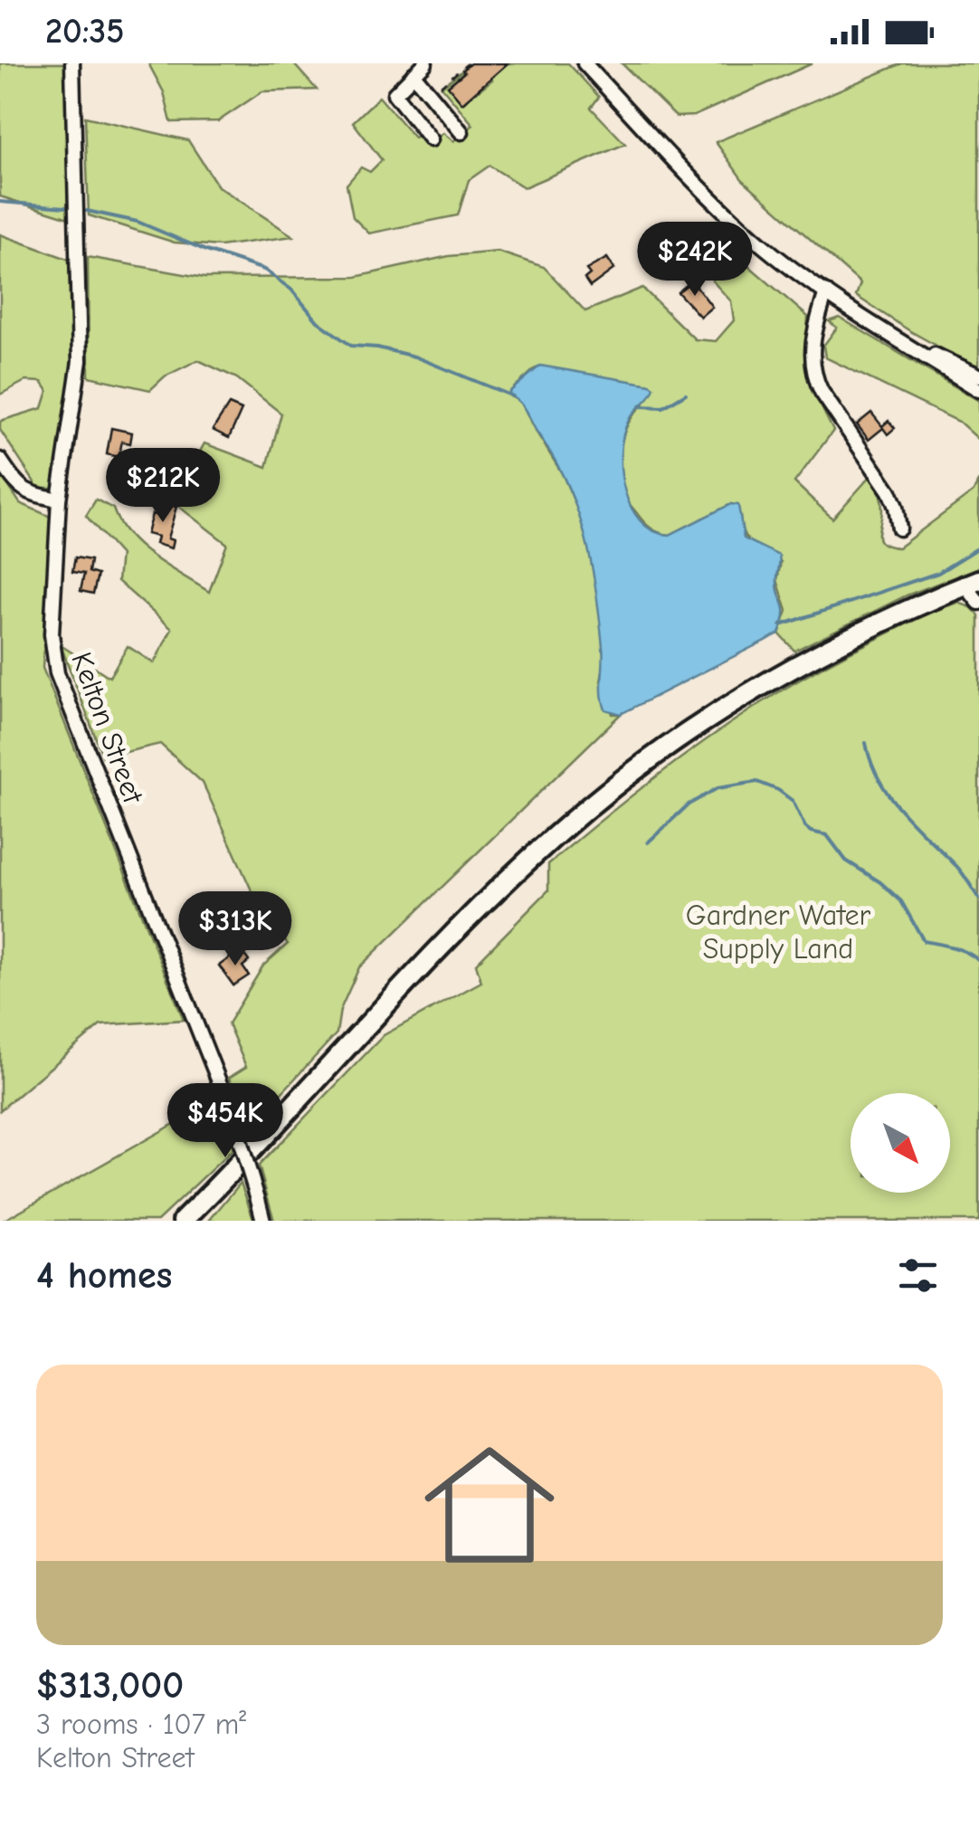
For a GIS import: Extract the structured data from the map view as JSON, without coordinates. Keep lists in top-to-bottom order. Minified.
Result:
{"streets":{"street":["Kelton Street"]},"parks":["Gardner Water Supply Land"],"north":"bottom right","page":{"status":"20:35","price":["$242K","$212K","$313K","$454K"],"heading":"4 homes","list":[{"name":"$313,000","note":"3 rooms · 107 m² · Kelton Street"}]}}
